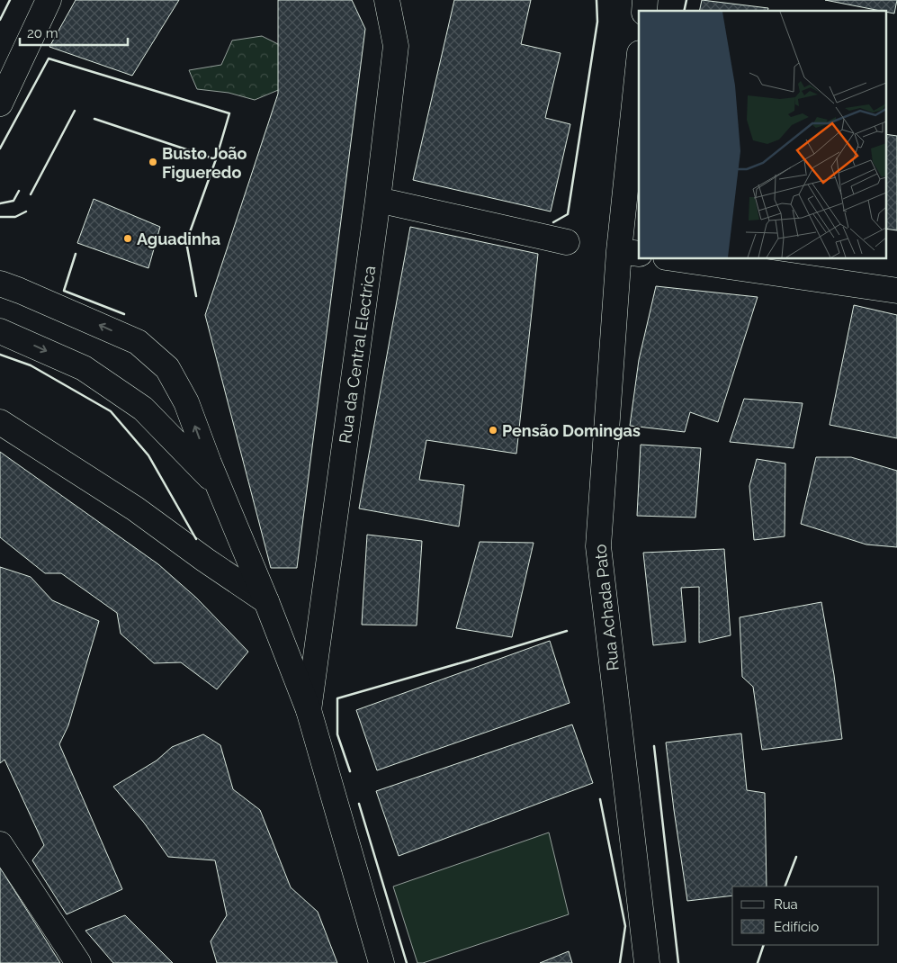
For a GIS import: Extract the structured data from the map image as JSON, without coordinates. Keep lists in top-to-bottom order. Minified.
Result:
{"streets":{"street":["Rua da Central Electrica","Rua Achada Pato"]},"places":["Busto João Figueredo","Aguadinha","Pensão Domingas"],"legend":["Rua","Edifício"],"scale_bar":"20 m"}
